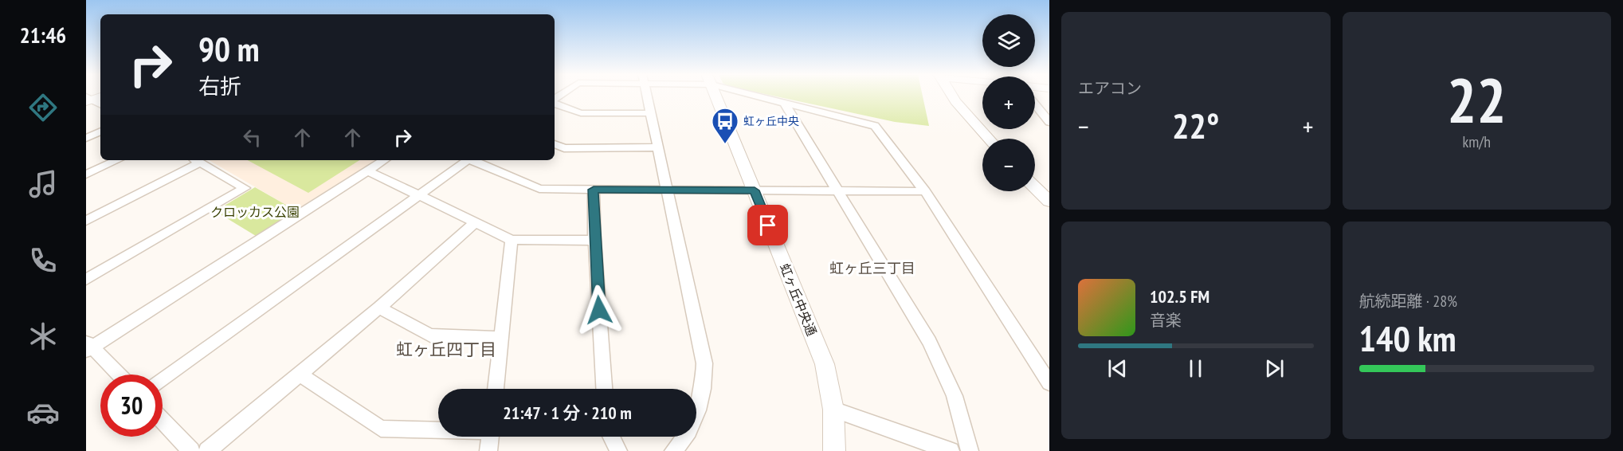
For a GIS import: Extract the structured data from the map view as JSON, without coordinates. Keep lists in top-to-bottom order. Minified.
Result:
{"streets":{"street":["虹ヶ丘中央通"]},"districts":["虹ヶ丘三丁目","虹ヶ丘四丁目"],"parks":["クロッカス公園"],"places":{"bus stop":["虹ヶ丘中央"]},"page":{"tabs":"21:46","tile":["エアコン",["22","km/h"],["航続距離 · 28%","140 km"]],"map_buttons":["+","−"],"turn":["90 m","右折"],"heat":["−","22°","+"],"song":["102.5 FM","音楽"],"limit":"30","trip":"21:47 · 1 分 · 210 m"}}
